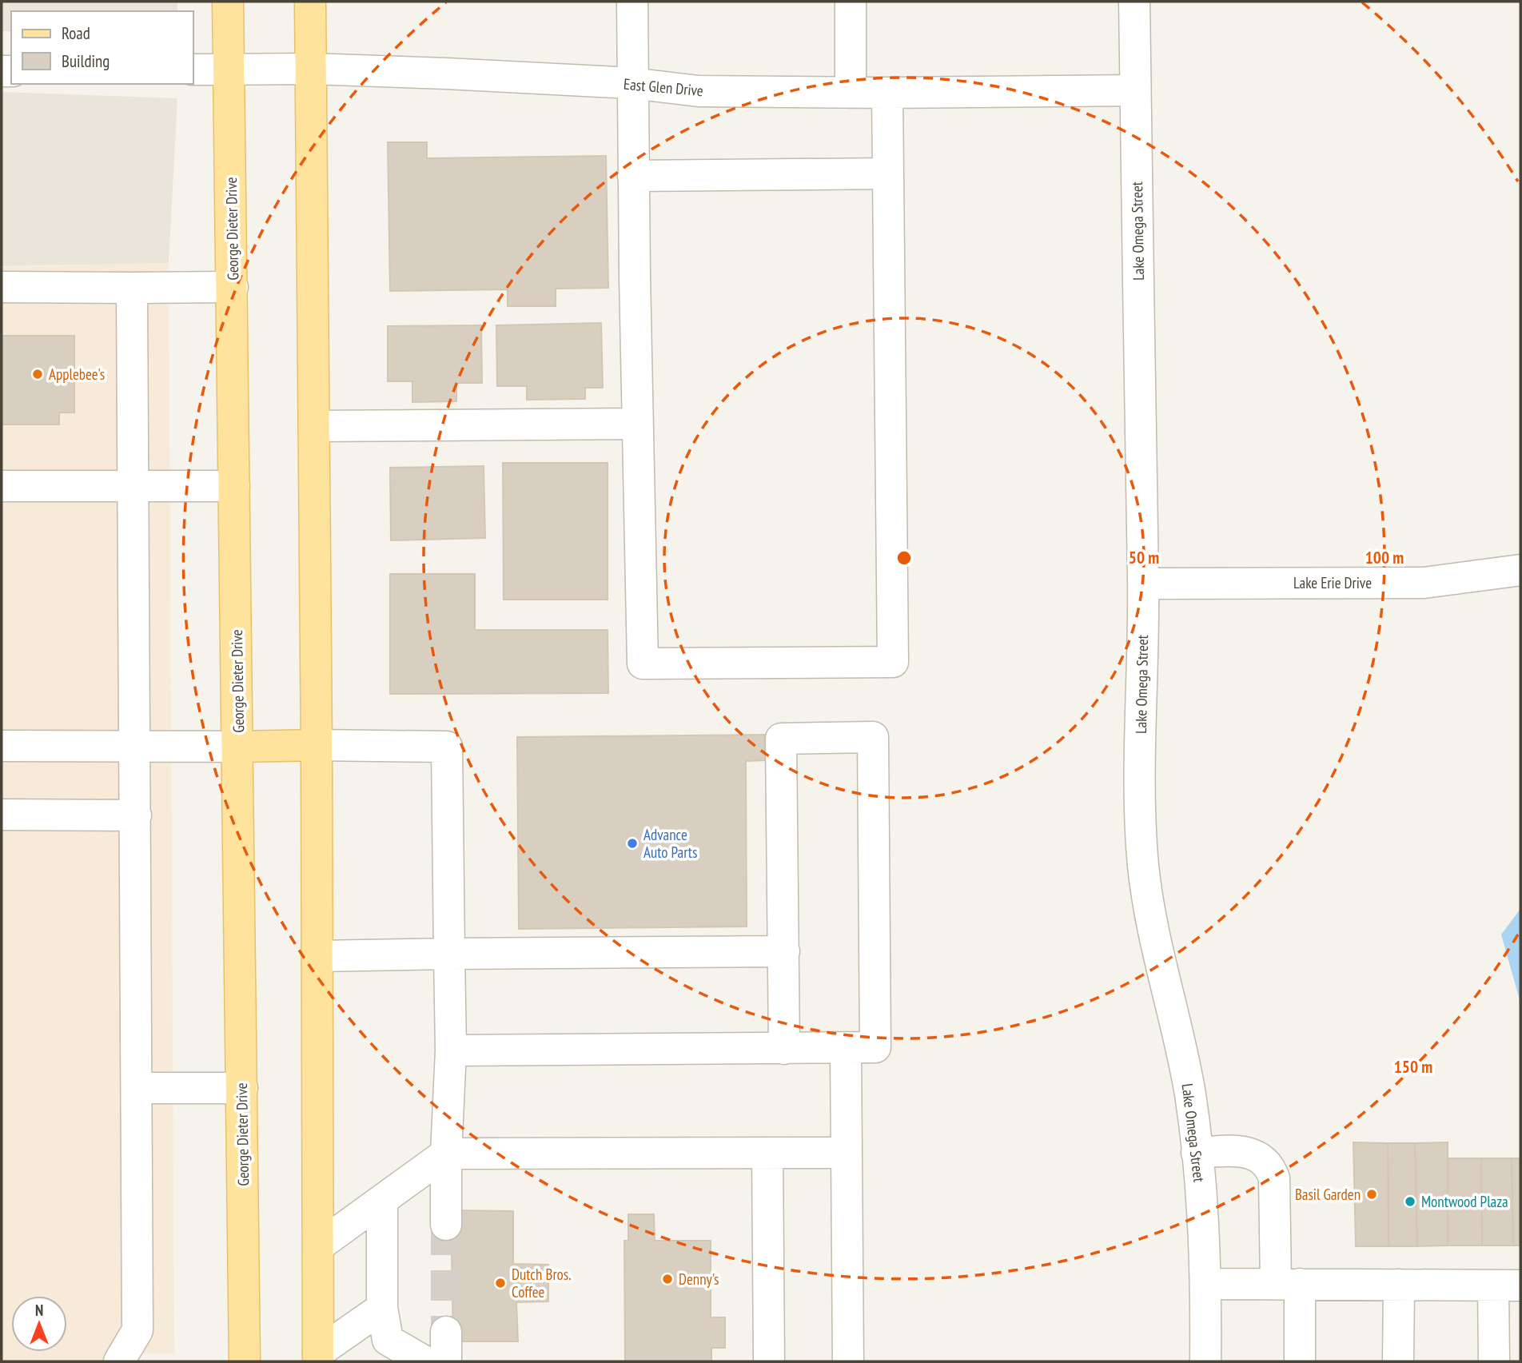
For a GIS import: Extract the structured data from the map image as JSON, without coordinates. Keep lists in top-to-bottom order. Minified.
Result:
{"streets":{"main road":["George Dieter Drive"],"street":["East Glen Drive","Lake Omega Street","Lake Erie Drive"]},"crossings":[["East Glen Drive","George Dieter Drive"],["East Glen Drive","Lake Omega Street"],["Lake Omega Street","Lake Erie Drive"]],"places":["Applebee's","Advance Auto Parts","Basil Garden","Montwood Plaza","Denny's","Dutch Bros. Coffee"],"legend":["Road","Building"],"north":"top","rings":["50 m","100 m","150 m"]}
